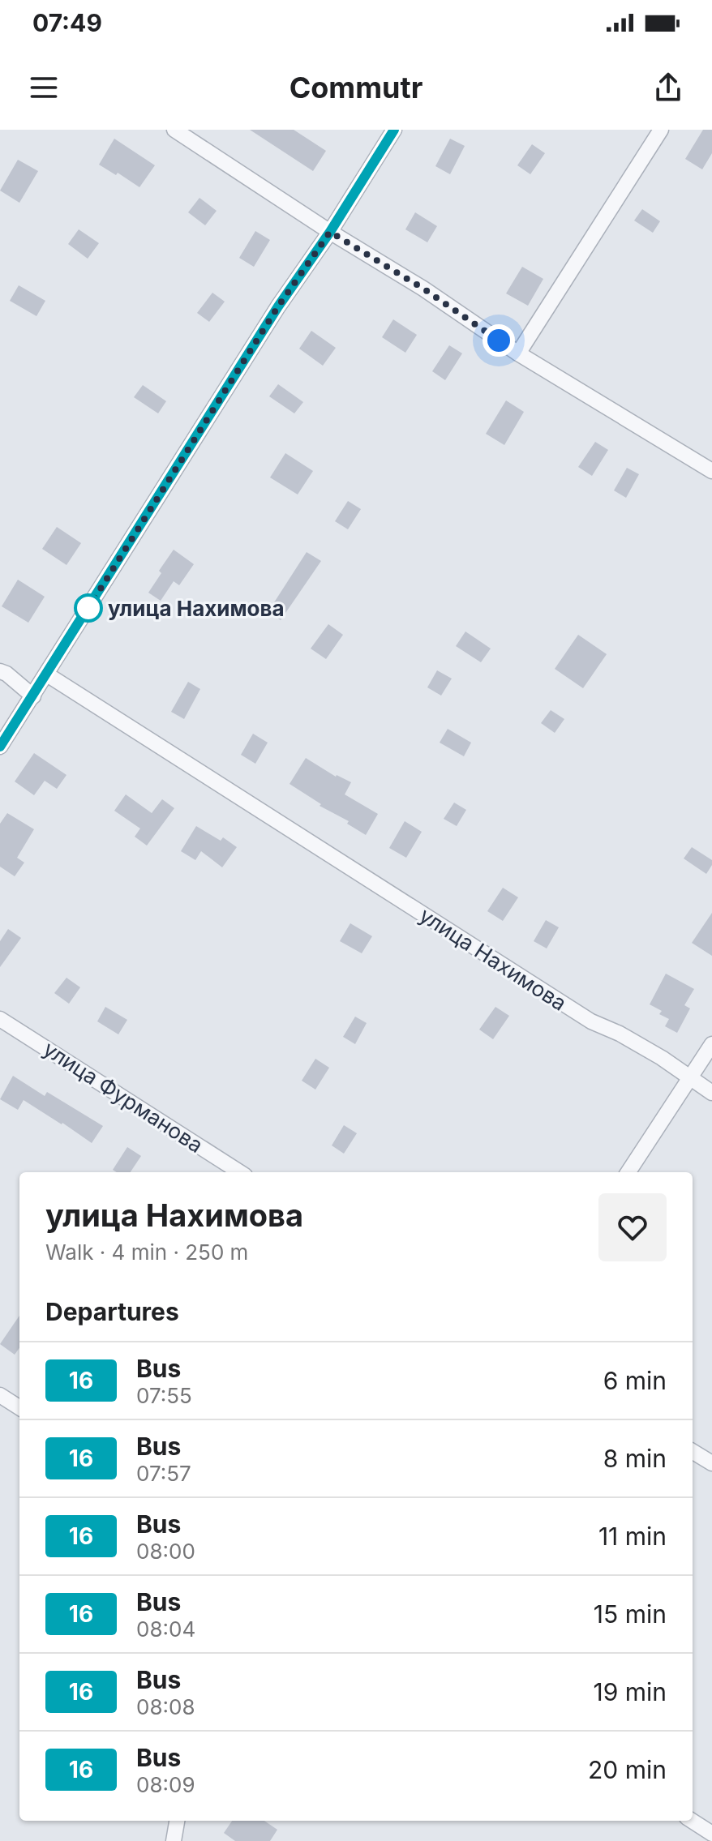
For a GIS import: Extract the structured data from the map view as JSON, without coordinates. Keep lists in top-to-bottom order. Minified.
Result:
{"streets":{"street":["улица Нахимова","улица Фурманова"]},"places":["улица Нахимова"],"lines":["bus line 16"],"page":{"status":"07:49","header":"Commutr","heading":[["улица Нахимова","Walk · 4 min · 250 m"],"Departures"],"list":[{"mark":"16","name":"Bus","note":"07:55","value":"6 min"},{"mark":"16","name":"Bus","note":"07:57","value":"8 min"},{"mark":"16","name":"Bus","note":"08:00","value":"11 min"},{"mark":"16","name":"Bus","note":"08:04","value":"15 min"},{"mark":"16","name":"Bus","note":"08:08","value":"19 min"},{"mark":"16","name":"Bus","note":"08:09","value":"20 min"}]}}
